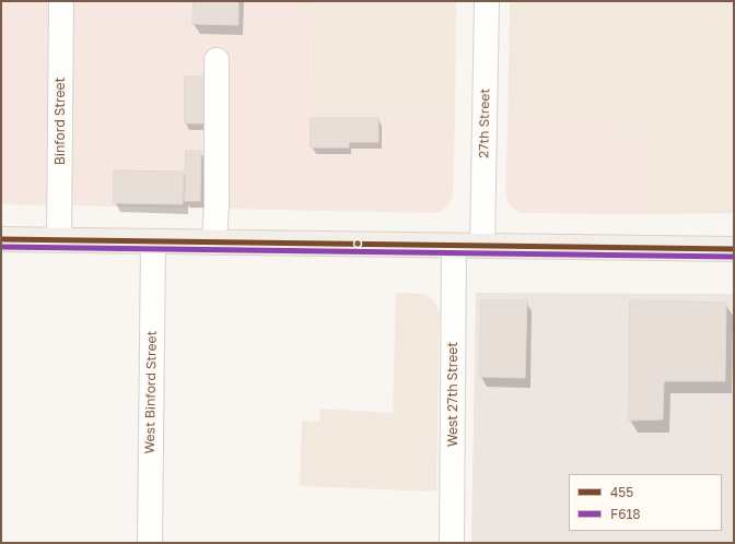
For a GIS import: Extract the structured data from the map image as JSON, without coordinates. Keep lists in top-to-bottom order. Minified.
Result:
{"streets":{"street":["Binford Street","27th Street","West Binford Street","West 27th Street"]},"lines":["transit line 455","transit line F618"],"legend":["455","F618"]}
